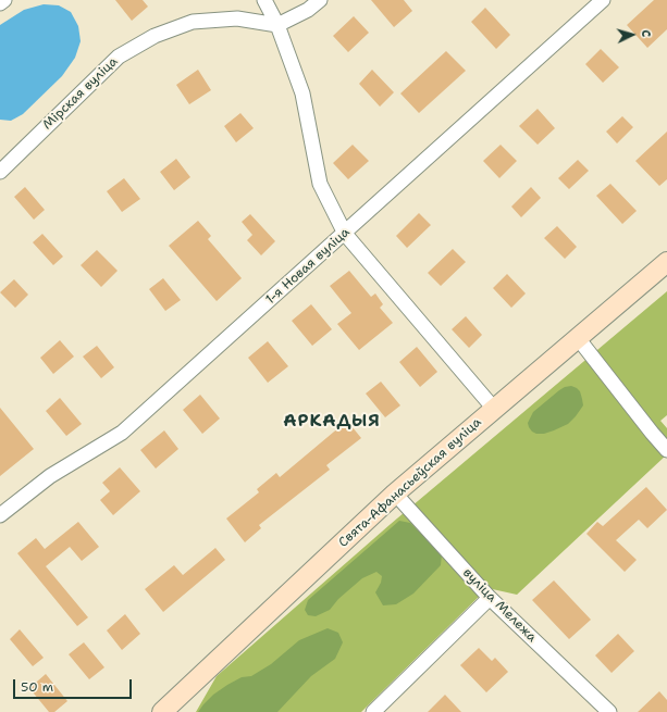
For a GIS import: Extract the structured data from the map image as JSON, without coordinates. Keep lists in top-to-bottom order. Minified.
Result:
{"streets":{"street":["Мірская вуліца","1-я Новая вуліца","Свята-Афанасьеўская вуліца","вуліца Мележа"]},"crossings":[["Свята-Афанасьеўская вуліца","вуліца Мележа"]],"districts":["АРКАДЫЯ"],"scale_bar":"50 m","north":"right"}
